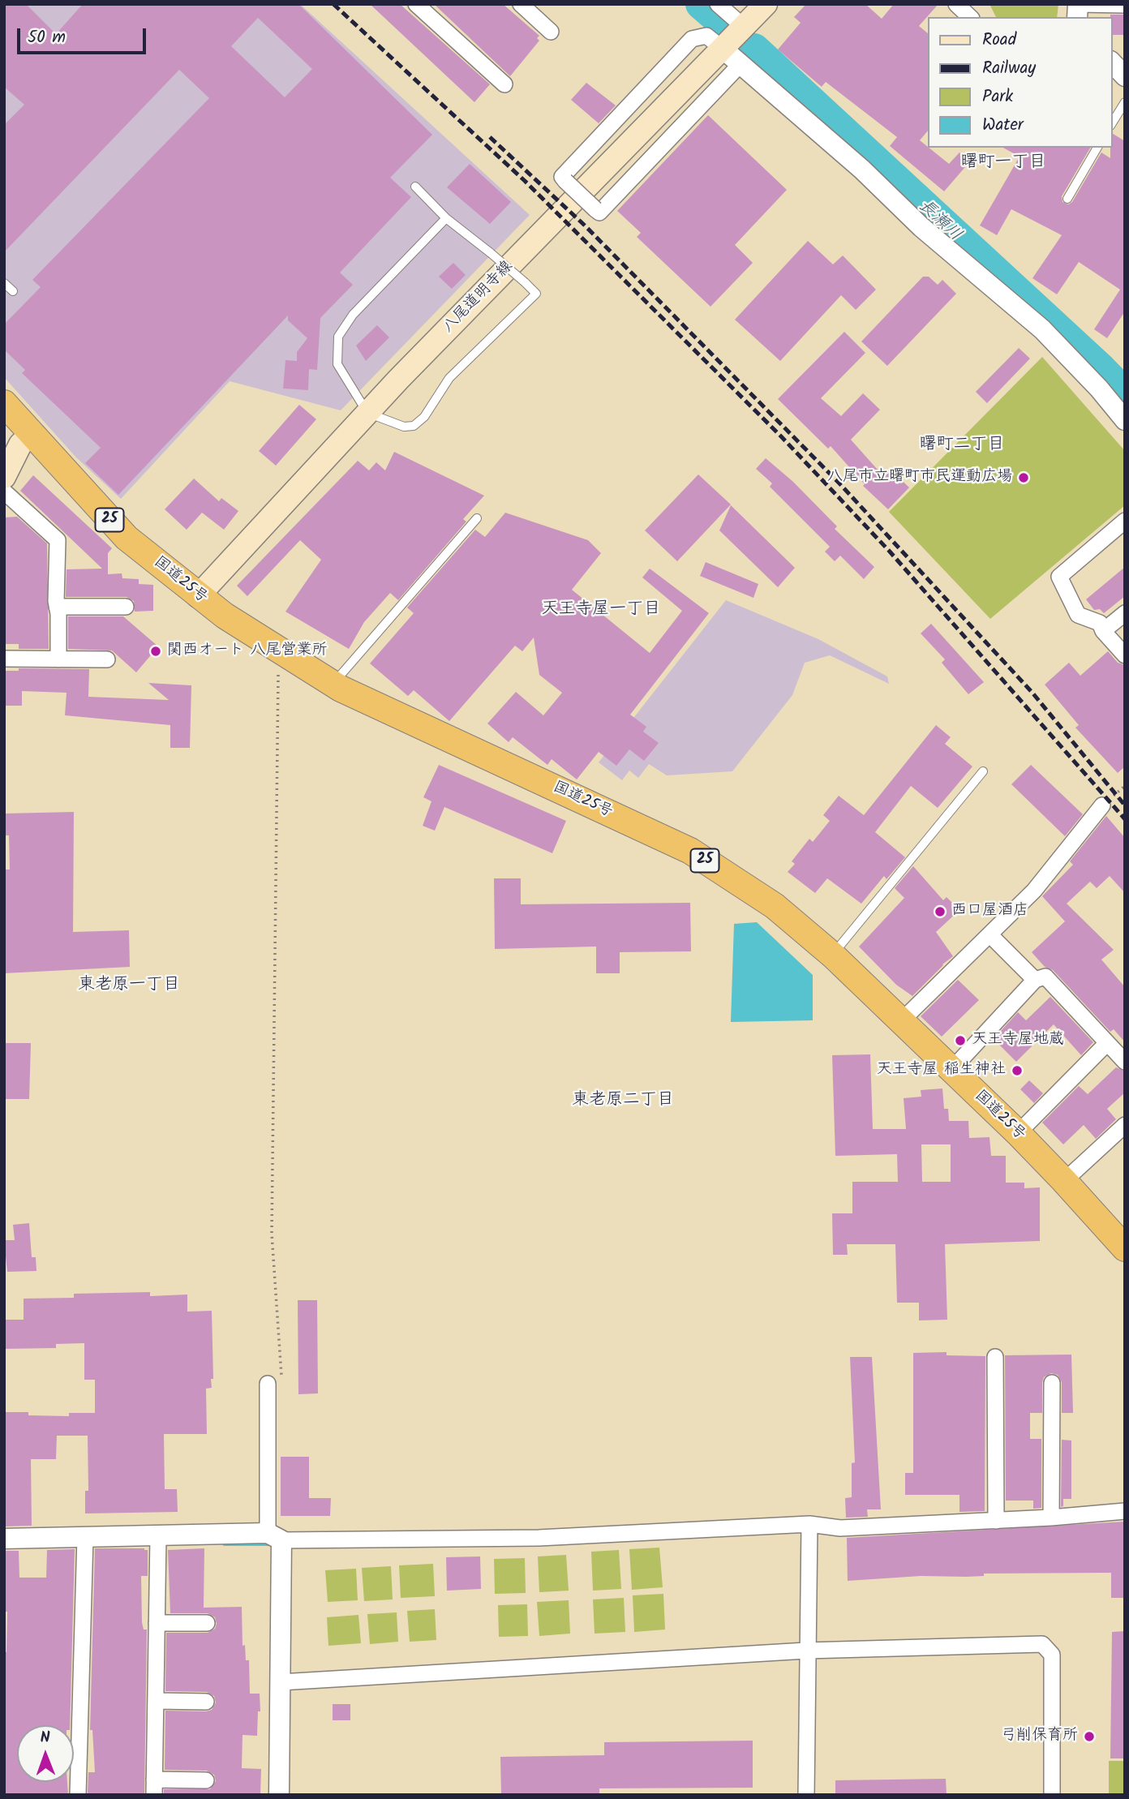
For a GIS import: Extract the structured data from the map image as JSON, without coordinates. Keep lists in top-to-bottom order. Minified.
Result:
{"streets":{"highway":["25","国道25号"],"main road":["八尾道明寺線"]},"crossings":[["八尾道明寺線","国道25号"]],"districts":["曙町一丁目","曙町二丁目","天王寺屋一丁目","東老原一丁目","東老原二丁目"],"water":["長瀬川"],"places":["八尾市立曙町市民運動広場","関西オート 八尾営業所","西口屋酒店","天王寺屋地蔵","天王寺屋 稲生神社","弓削保育所"],"legend":["Road","Railway","Park","Water"],"scale_bar":"50 m","north":"top"}
